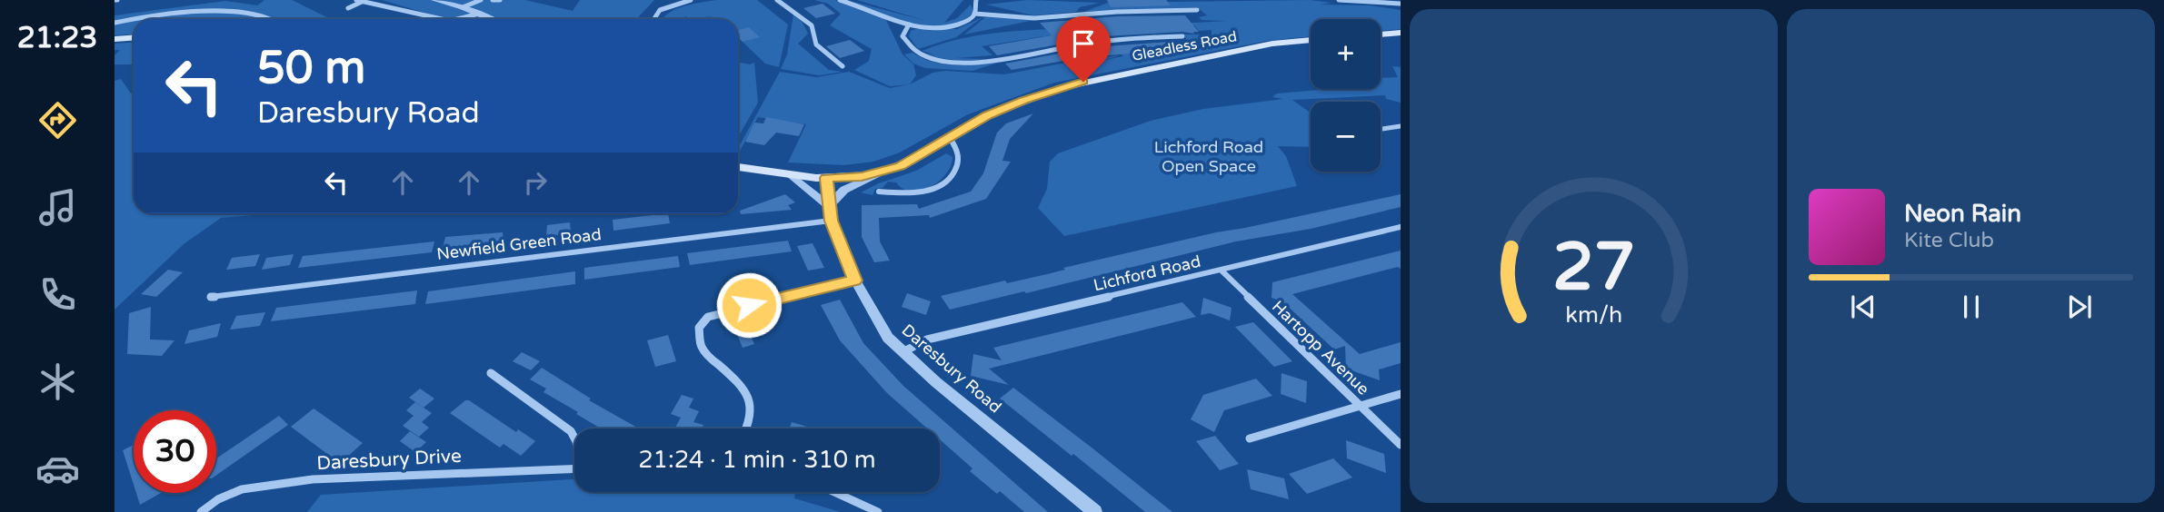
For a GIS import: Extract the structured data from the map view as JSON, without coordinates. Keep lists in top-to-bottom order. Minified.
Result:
{"streets":{"main road":["Gleadless Road"],"street":["Newfield Green Road","Lichford Road","Hartopp Avenue","Daresbury Road","Daresbury Drive"]},"crossings":[["Gleadless Road","Daresbury Road"],["Newfield Green Road","Daresbury Road"],["Lichford Road","Hartopp Avenue"],["Lichford Road","Daresbury Road"]],"parks":["Lichford Road Open Space"],"page":{"tabs":"21:23","map_buttons":["+","−"],"turn":["50 m","Daresbury Road"],"song":["Neon Rain","Kite Club"],"limit":"30","trip":"21:24 · 1 min · 310 m","gauge":["27","km/h"]}}
